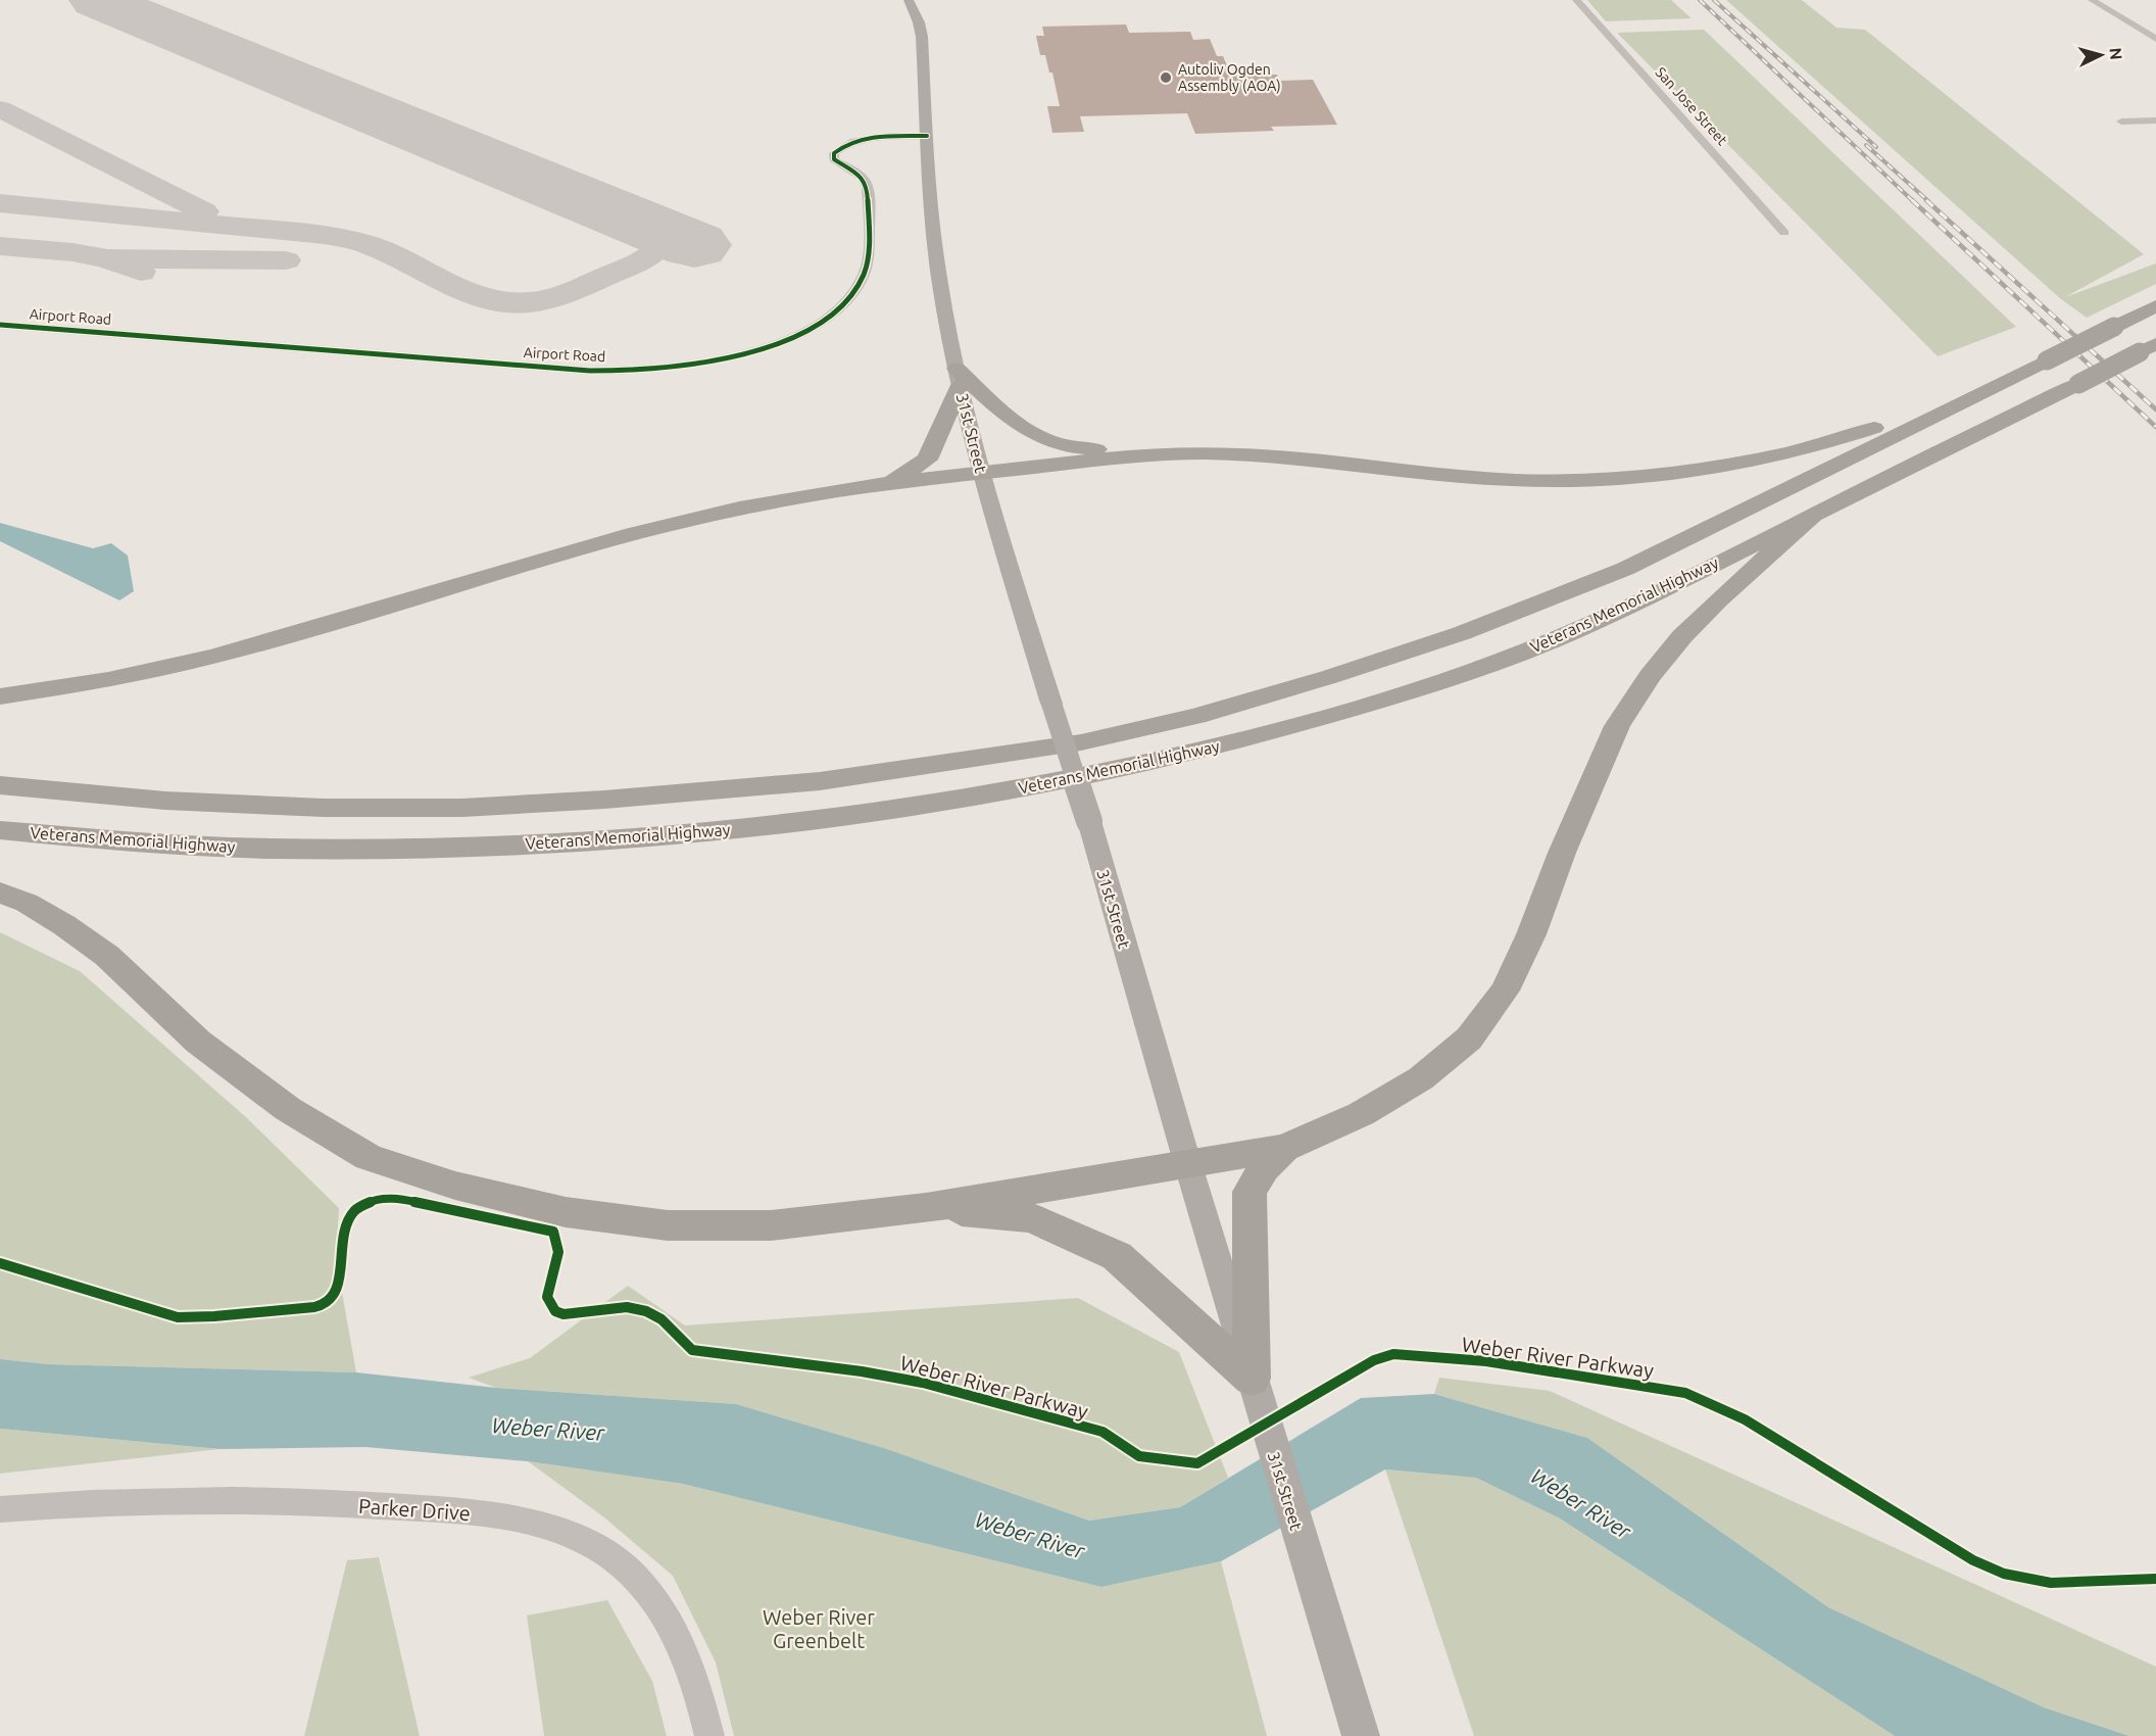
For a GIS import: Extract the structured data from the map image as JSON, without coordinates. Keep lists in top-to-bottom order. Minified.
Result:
{"streets":{"highway":["Veterans Memorial Highway"],"main road":["31st Street"],"street":["San Jose Street","Airport Road","Parker Drive"],"cycle path":["Weber River Parkway"]},"crossings":[["Airport Road","31st Street"]],"water":["Weber River"],"parks":["Weber River Greenbelt"],"places":["Autoliv Ogden Assembly (AOA)"],"north":"right"}
